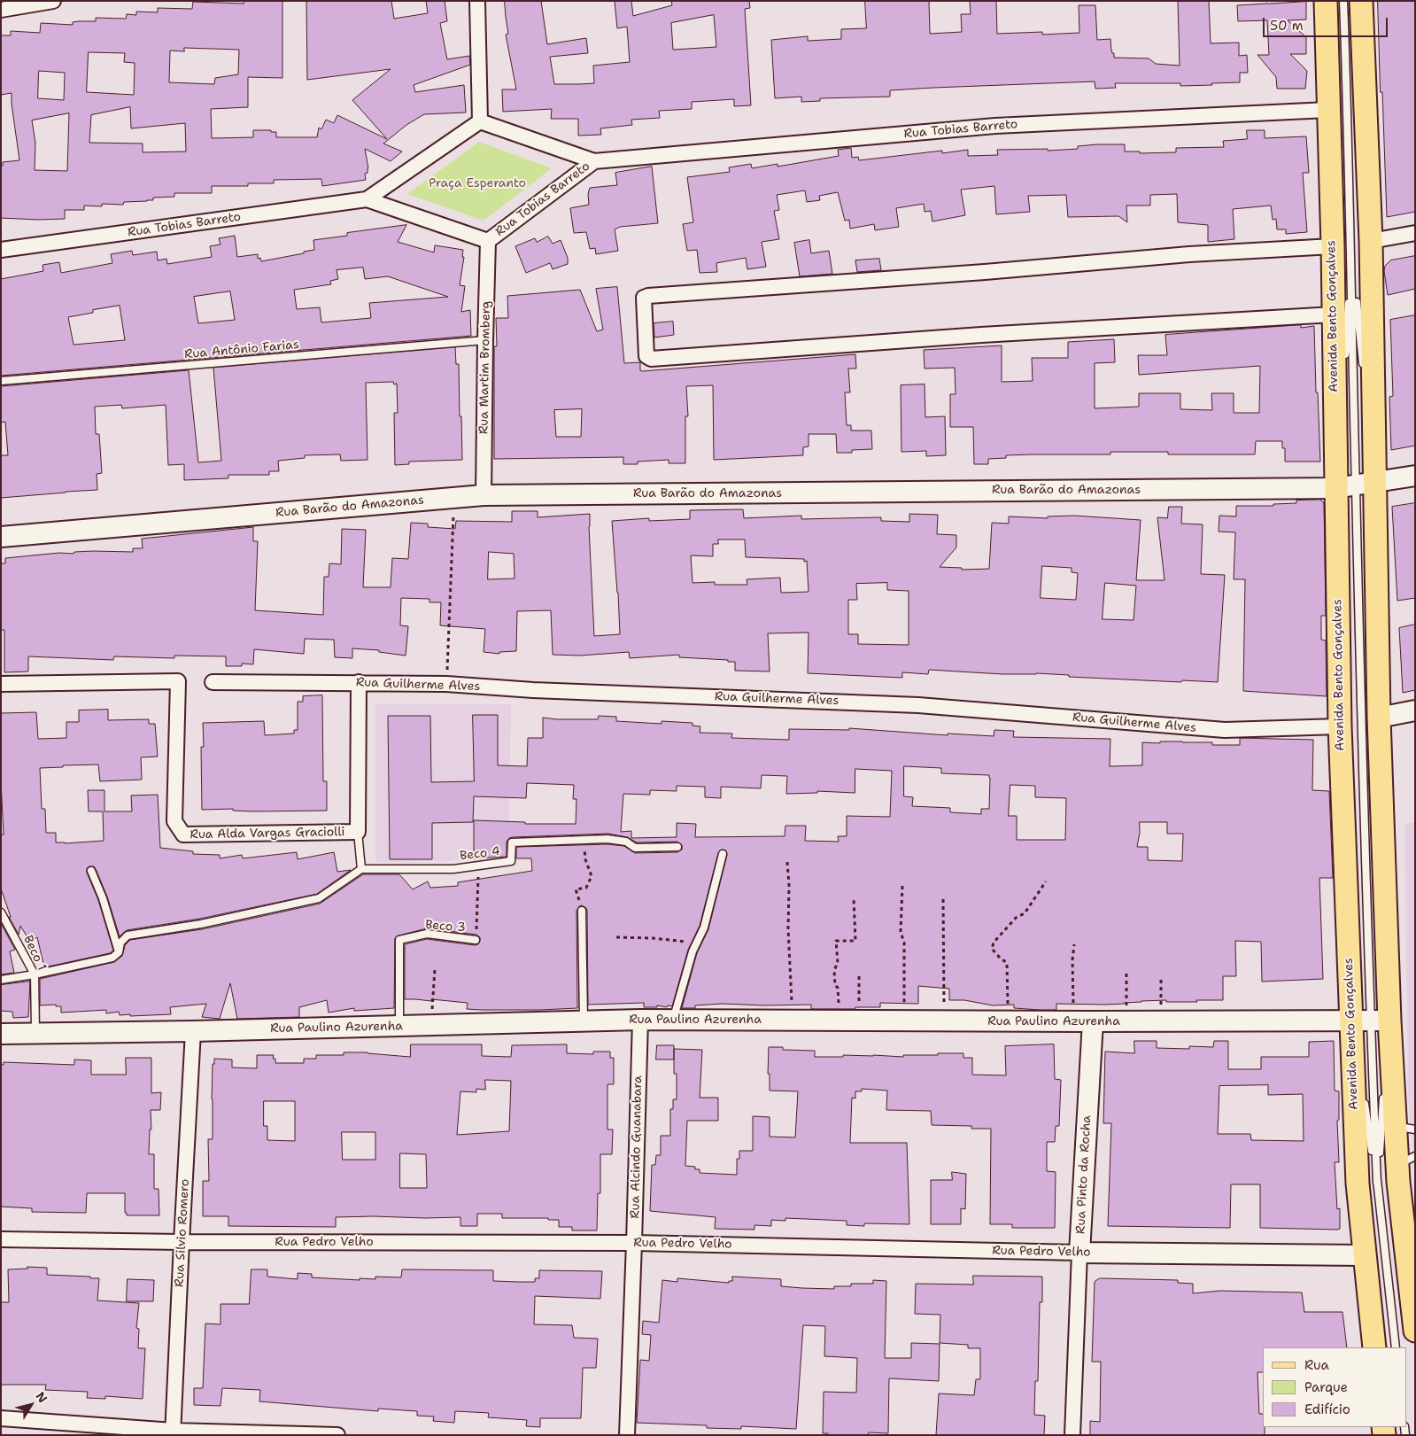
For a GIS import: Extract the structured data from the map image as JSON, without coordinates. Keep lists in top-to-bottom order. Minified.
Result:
{"streets":{"main road":["Avenida Bento Gonçalves"],"street":["Rua Tobias Barreto","Rua Martim Bromberg","Rua Barão do Amazonas","Rua Guilherme Alves","Rua Alda Vargas Graciolli","Rua Paulino Azurenha","Rua Alcindo Guanabara","Rua Pinto da Rocha","Rua Silvio Romero","Rua Pedro Velho"],"lane":["Rua Antônio Farias","Beco 4","Beco 3","Beco 1"]},"crossings":[["Rua Tobias Barreto","Avenida Bento Gonçalves"],["Rua Tobias Barreto","Rua Martim Bromberg"],["Avenida Bento Gonçalves","Rua Barão do Amazonas"],["Avenida Bento Gonçalves","Rua Guilherme Alves"],["Avenida Bento Gonçalves","Rua Paulino Azurenha"],["Avenida Bento Gonçalves","Rua Pedro Velho"],["Rua Antônio Farias","Rua Martim Bromberg"],["Rua Martim Bromberg","Rua Barão do Amazonas"],["Rua Guilherme Alves","Rua Alda Vargas Graciolli"],["Beco 4","Beco 3"],["Beco 3","Rua Paulino Azurenha"],["Beco 1","Rua Paulino Azurenha"],["Rua Paulino Azurenha","Rua Alcindo Guanabara"],["Rua Paulino Azurenha","Rua Pinto da Rocha"],["Rua Paulino Azurenha","Rua Silvio Romero"],["Rua Alcindo Guanabara","Rua Pedro Velho"],["Rua Pinto da Rocha","Rua Pedro Velho"],["Rua Silvio Romero","Rua Pedro Velho"]],"parks":["Praça Esperanto"],"legend":["Rua","Parque","Edifício"],"scale_bar":"50 m","north":"top right"}
